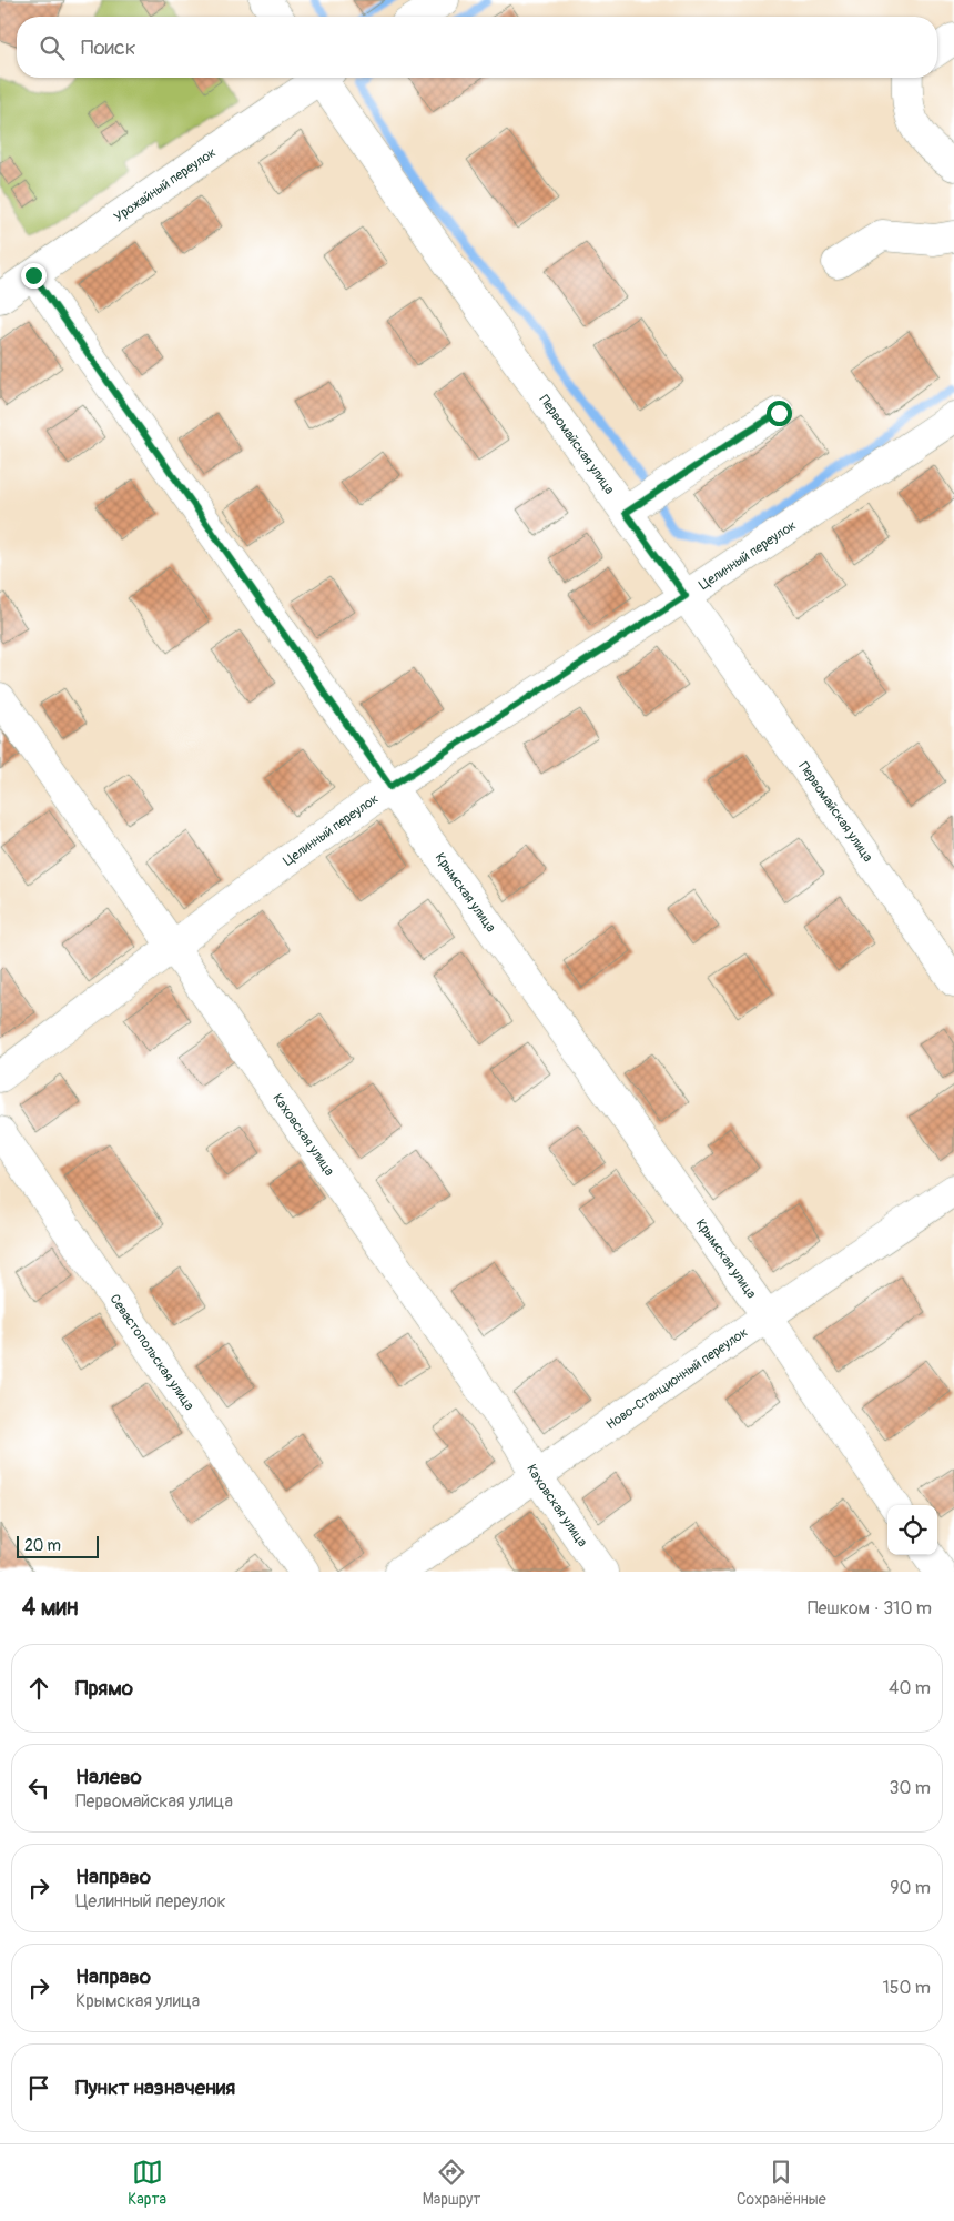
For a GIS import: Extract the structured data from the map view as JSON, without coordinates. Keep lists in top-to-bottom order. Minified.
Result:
{"streets":{"street":["Урожайный переулок","Первомайская улица","Целинный переулок","Крымская улица","Каховская улица","Севастопольская улица","Ново-Станционный переулок"]},"crossings":[["Урожайный переулок","Крымская улица"],["Первомайская улица","Целинный переулок"],["Целинный переулок","Крымская улица"],["Целинный переулок","Каховская улица"],["Крымская улица","Ново-Станционный переулок"],["Каховская улица","Ново-Станционный переулок"]],"scale_bar":"20 m","page":{"search":"Поиск","scale":"20 m","heading":["4 мин","Пешком · 310 m"],"list":[["Прямо","40 m"],["Налево","Первомайская улица","30 m"],["Направо","Целинный переулок","90 m"],["Направо","Крымская улица","150 m"],"Пункт назначения"],"nav":["Карта","Маршрут","Сохранённые"]}}
